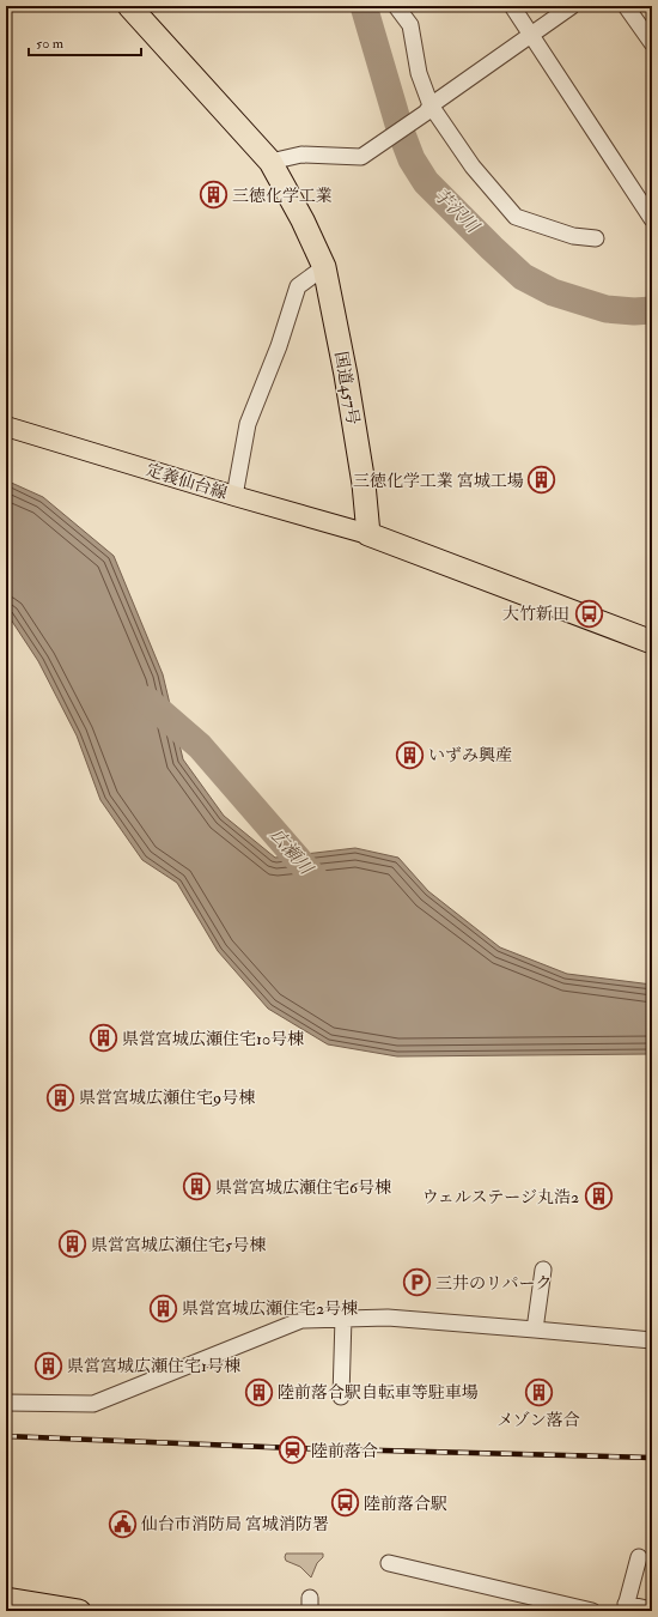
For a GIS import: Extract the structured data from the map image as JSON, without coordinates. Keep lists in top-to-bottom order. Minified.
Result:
{"streets":{"highway":["国道457号"],"main road":["定義仙台線"]},"crossings":[["国道457号","定義仙台線"]],"water":["芋沢川","広瀬川"],"places":{"building":["三徳化学工業","三徳化学工業 宮城工場","いずみ興産","県営宮城広瀬住宅10号棟","県営宮城広瀬住宅9号棟","県営宮城広瀬住宅6号棟","ウェルステージ丸浩2","県営宮城広瀬住宅5号棟","県営宮城広瀬住宅2号棟","県営宮城広瀬住宅1号棟","陸前落合駅自転車等駐車場","メゾン落合"],"bus stop":["大竹新田","陸前落合駅"],"parking":["三井のリパーク"],"station":["陸前落合"],"public building":["仙台市消防局 宮城消防署"]},"scale_bar":"50 m"}
